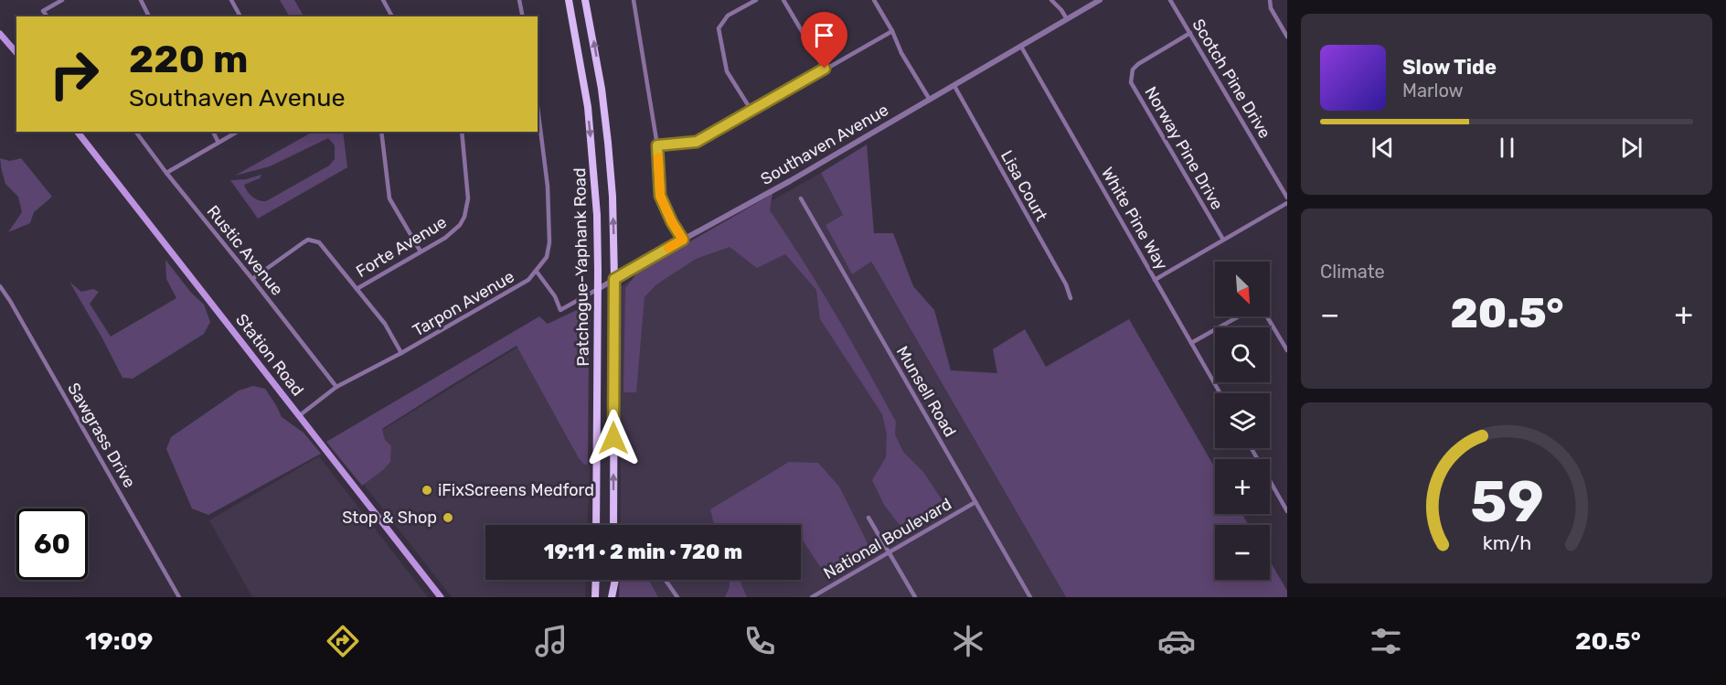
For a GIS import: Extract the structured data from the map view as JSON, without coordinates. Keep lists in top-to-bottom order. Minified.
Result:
{"streets":{"main road":["Patchogue-Yaphank Road","Station Road"],"street":["Scotch Pine Drive","Southaven Avenue","Norway Pine Drive","Lisa Court","White Pine Way","Forte Avenue","Rustic Avenue","Tarpon Avenue","Munsell Road","Sawgrass Drive","National Boulevard"]},"crossings":[["Scotch Pine Drive","Norway Pine Drive"],["Southaven Avenue","Lisa Court"],["Southaven Avenue","White Pine Way"],["Southaven Avenue","Patchogue-Yaphank Road"],["Southaven Avenue","Tarpon Avenue"],["Rustic Avenue","Tarpon Avenue"],["Tarpon Avenue","Station Road"],["Munsell Road","National Boulevard"]],"places":["iFixScreens Medford","Stop & Shop"],"north":"bottom right","page":{"turn":["220 m","Southaven Avenue"],"song":["Slow Tide","Marlow"],"tile":"Climate","map_buttons":["+","−"],"heat":["−","20.5°","+"],"limit":"60","trip":"19:11 · 2 min · 720 m","tabs":["19:09","20.5°"],"gauge":["59","km/h"]}}
